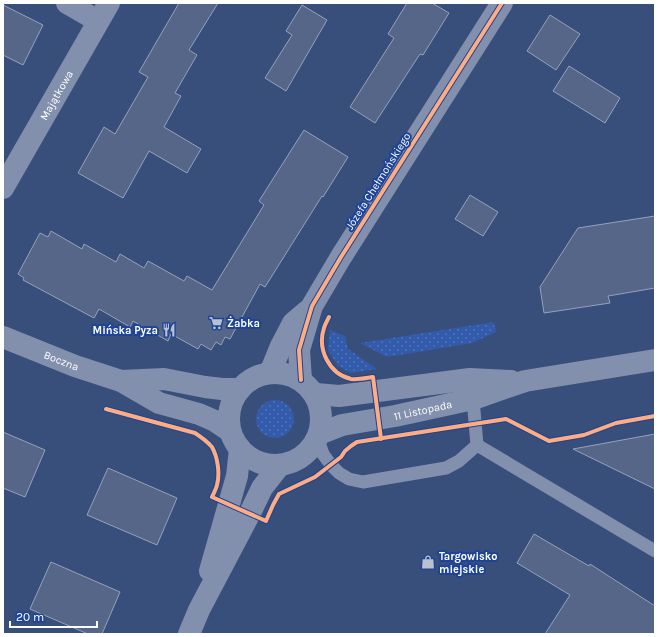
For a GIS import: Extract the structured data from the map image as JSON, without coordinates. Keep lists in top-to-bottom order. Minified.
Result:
{"streets":{"street":["Majątkowa","Józefa Chełmońskiego","Boczna","11 Listopada"]},"crossings":[["Józefa Chełmońskiego","Boczna"],["Józefa Chełmońskiego","11 Listopada"],["Boczna","11 Listopada"]],"places":{"supermarket":["Żabka"],"restaurant":["Mińska Pyza"],"shop":["Targowisko miejskie"]},"scale_bar":"20 m"}
